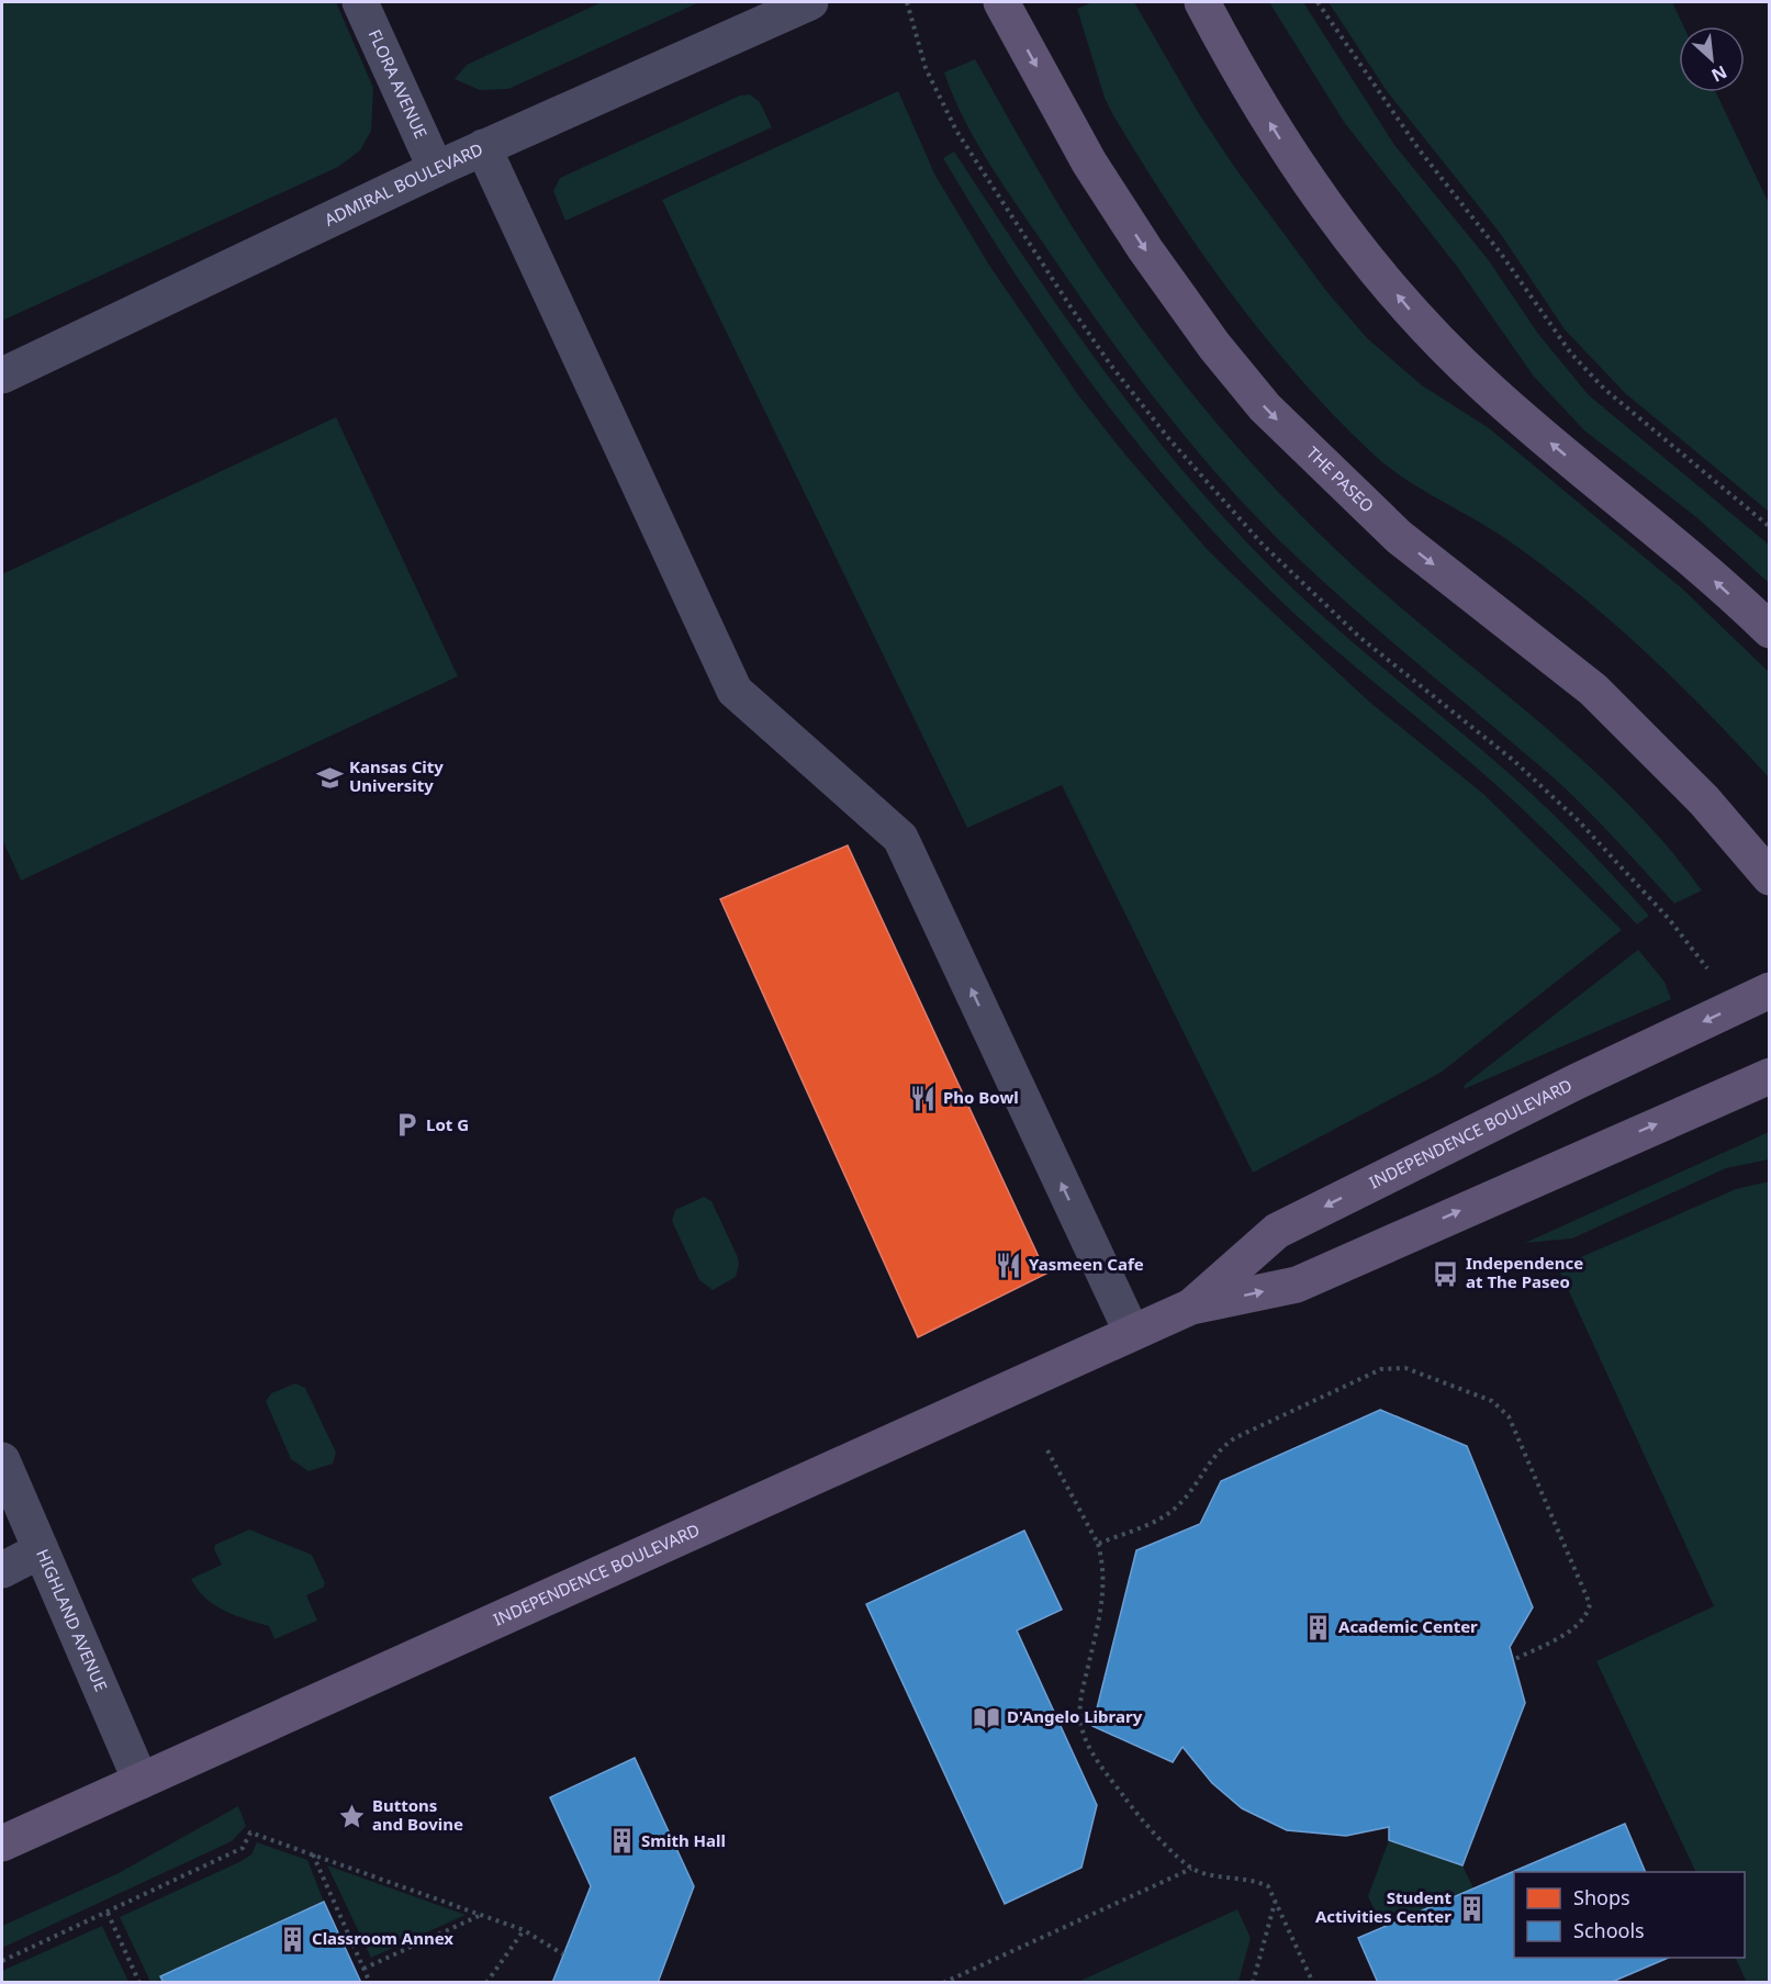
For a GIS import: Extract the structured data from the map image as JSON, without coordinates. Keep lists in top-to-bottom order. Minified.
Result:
{"streets":{"main road":["THE PASEO","INDEPENDENCE BOULEVARD"],"street":["FLORA AVENUE","ADMIRAL BOULEVARD","HIGHLAND AVENUE"]},"crossings":[["FLORA AVENUE","ADMIRAL BOULEVARD"],["INDEPENDENCE BOULEVARD","HIGHLAND AVENUE"]],"places":{"school or university":["Kansas City University"],"restaurant":["Pho Bowl","Yasmeen Cafe"],"parking":["Lot G"],"bus stop":["Independence at The Paseo"],"building":["Academic Center","Smith Hall","Student Activities Center","Classroom Annex"],"library":["D'Angelo Library"],"place":["Buttons and Bovine"]},"legend":["Shops","Schools"],"north":"bottom right"}
